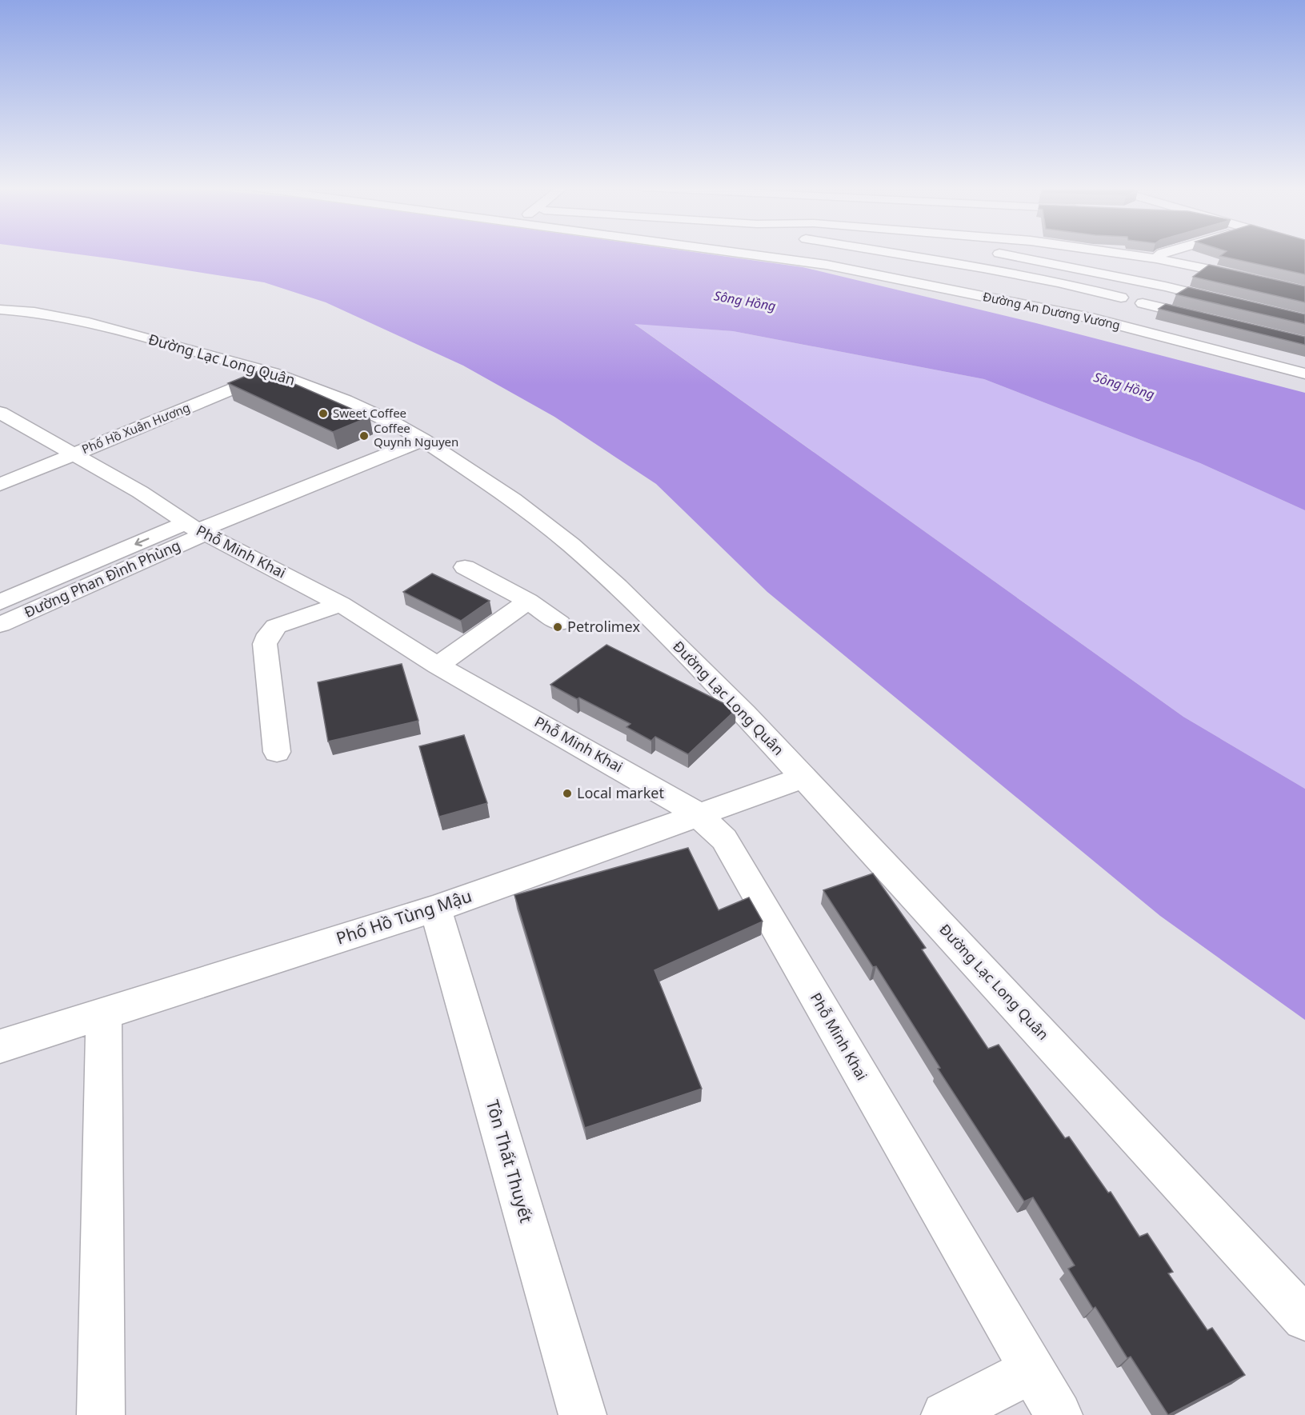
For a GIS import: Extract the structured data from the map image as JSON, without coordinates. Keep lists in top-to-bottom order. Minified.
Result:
{"streets":{"street":["Đường An Dương Vương","Đường Lạc Long Quân","Phố Hồ Xuân Hương","Phỗ Minh Khai","Đường Phan Đình Phùng","Phố Hồ Tùng Mậu","Tôn Thất Thuyết"]},"crossings":[["Đường Lạc Long Quân","Phố Hồ Xuân Hương"],["Đường Lạc Long Quân","Phố Hồ Tùng Mậu"],["Phố Hồ Xuân Hương","Phỗ Minh Khai"],["Phỗ Minh Khai","Đường Phan Đình Phùng"],["Phỗ Minh Khai","Phố Hồ Tùng Mậu"],["Phố Hồ Tùng Mậu","Tôn Thất Thuyết"]],"water":["Sông Hồng"],"places":["Sweet Coffee","Coffee Quynh Nguyen","Petrolimex","Local market"]}
